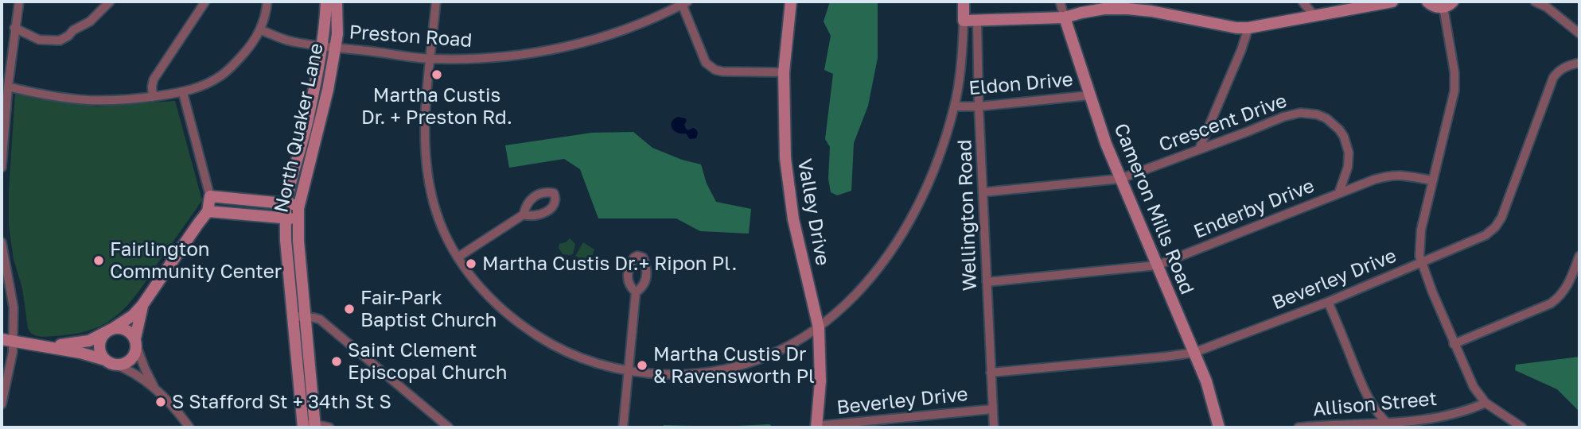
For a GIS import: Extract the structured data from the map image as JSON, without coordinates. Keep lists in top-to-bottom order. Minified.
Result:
{"streets":{"street":["Preston Road","Eldon Drive","Crescent Drive","North Quaker Lane","Cameron Mills Road","Enderby Drive","Valley Drive","Wellington Road","Beverley Drive","Allison Street"]},"crossings":[["Preston Road","North Quaker Lane"],["Eldon Drive","Cameron Mills Road"],["Eldon Drive","Wellington Road"],["Crescent Drive","Cameron Mills Road"],["Crescent Drive","Enderby Drive"],["Crescent Drive","Wellington Road"],["Cameron Mills Road","Enderby Drive"],["Cameron Mills Road","Beverley Drive"],["Enderby Drive","Wellington Road"],["Valley Drive","Beverley Drive"],["Wellington Road","Beverley Drive"]],"places":["Martha Custis Dr. + Preston Rd.","Fairlington Community Center","Martha Custis Dr.+ Ripon Pl.","Fair-Park Baptist Church","Saint Clement Episcopal Church","Martha Custis Dr & Ravensworth Pl","S Stafford St + 34th St S"]}
